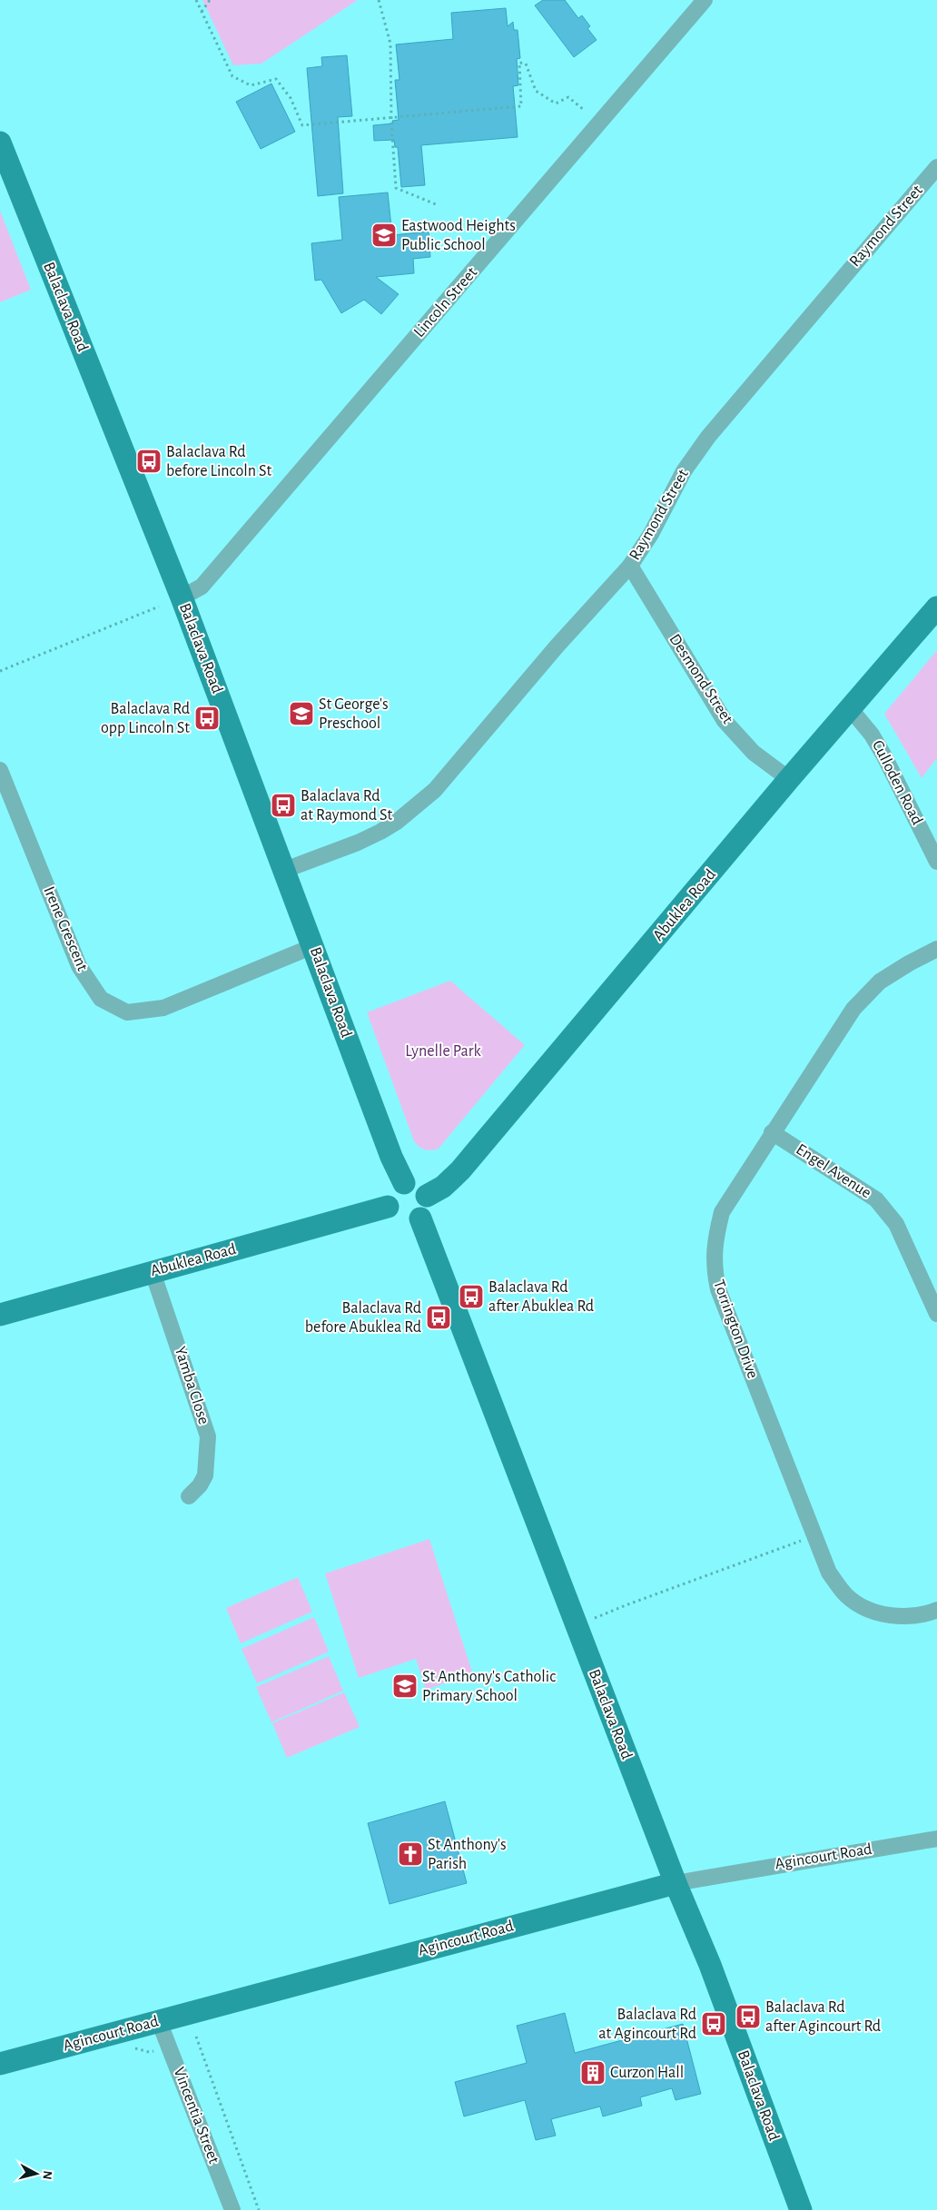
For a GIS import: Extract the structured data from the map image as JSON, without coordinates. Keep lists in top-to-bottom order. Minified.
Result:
{"streets":{"main road":["Balaclava Road","Abuklea Road","Agincourt Road"],"street":["Raymond Street","Lincoln Street","Desmond Street","Culloden Road","Irene Crescent","Engel Avenue","Torrington Drive","Yamba Close","Vincentia Street"]},"crossings":[["Raymond Street","Balaclava Road"],["Raymond Street","Desmond Street"],["Lincoln Street","Balaclava Road"],["Balaclava Road","Abuklea Road"],["Balaclava Road","Irene Crescent"],["Balaclava Road","Agincourt Road"],["Desmond Street","Abuklea Road"],["Culloden Road","Abuklea Road"],["Abuklea Road","Yamba Close"],["Engel Avenue","Torrington Drive"],["Agincourt Road","Vincentia Street"]],"parks":["Lynelle Park"],"places":{"school or university":["Eastwood Heights Public School","St George's Preschool","St Anthony's Catholic Primary School"],"bus stop":["Balaclava Rd before Lincoln St","Balaclava Rd opp Lincoln St","Balaclava Rd at Raymond St","Balaclava Rd after Abuklea Rd","Balaclava Rd before Abuklea Rd","Balaclava Rd after Agincourt Rd","Balaclava Rd at Agincourt Rd"],"church":["St Anthony's Parish"],"building":["Curzon Hall"]},"north":"right"}
